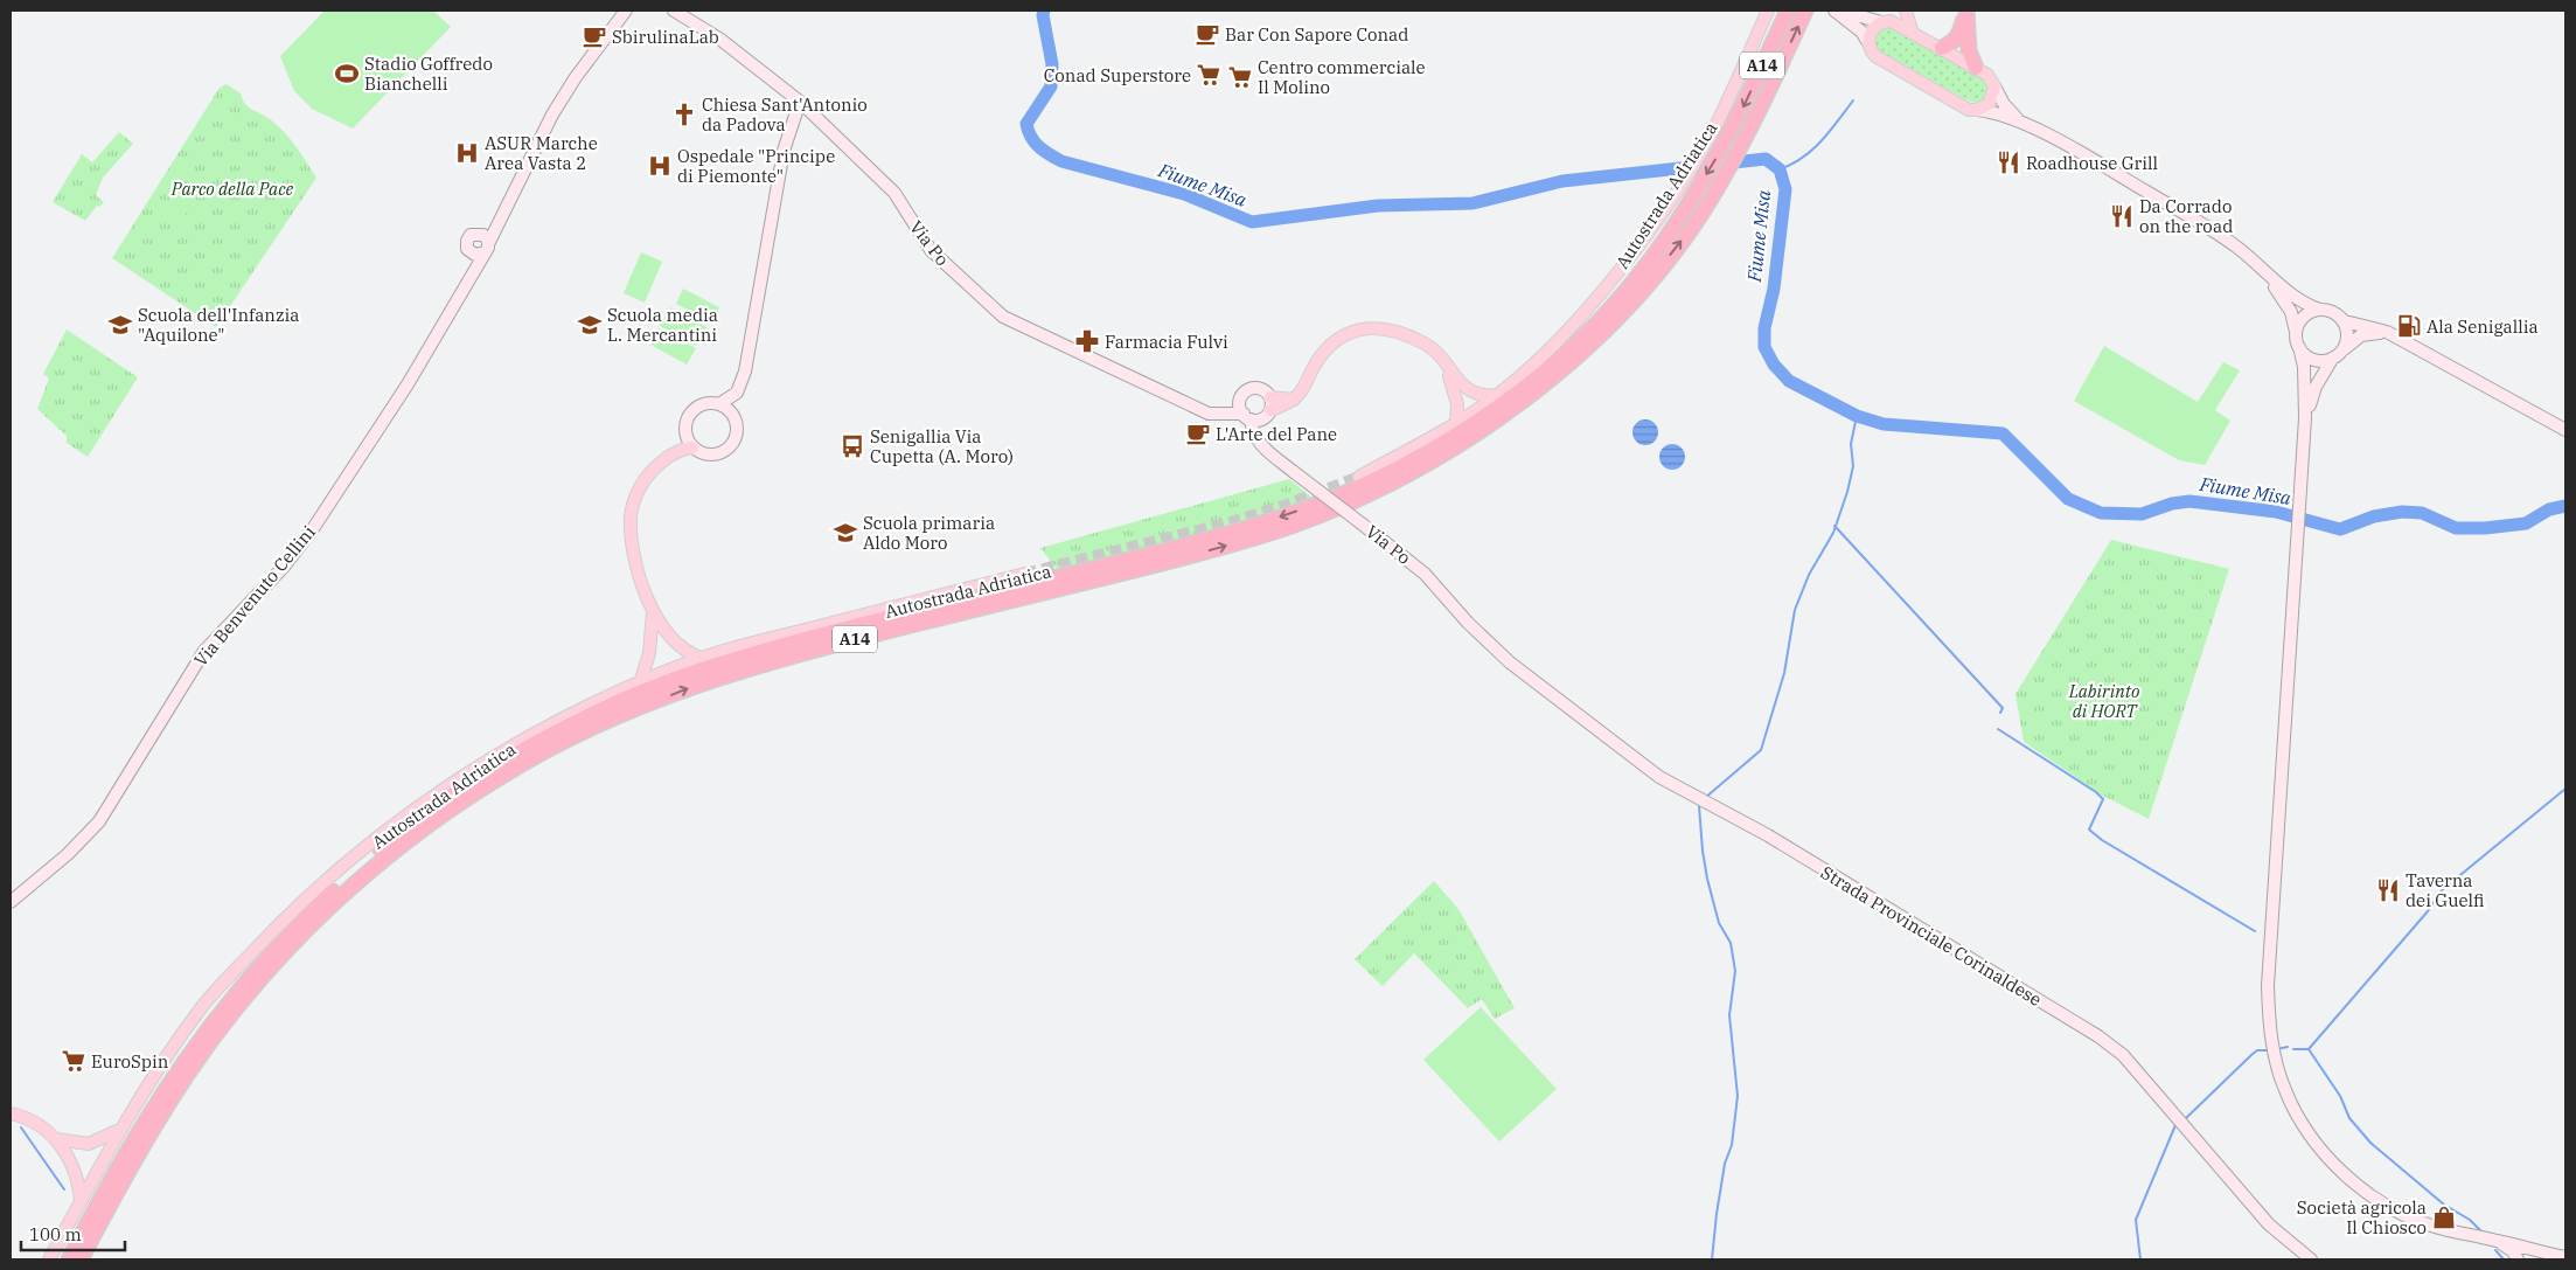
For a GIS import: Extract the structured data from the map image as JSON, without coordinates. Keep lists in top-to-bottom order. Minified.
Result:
{"streets":{"highway":["A14","Autostrada Adriatica"],"street":["Via Po","Via Benvenuto Cellini","Strada Provinciale Corinaldese"]},"crossings":[["Via Po","Strada Provinciale Corinaldese"]],"water":["Fiume Misa"],"parks":["Parco della Pace","Labirinto di HORT"],"places":{"cafe":["Bar Con Sapore Conad","SbirulinaLab","L'Arte del Pane"],"sports":["Stadio Goffredo Bianchelli"],"supermarket":["Conad Superstore","Centro commerciale Il Molino","EuroSpin"],"church":["Chiesa Sant'Antonio da Padova"],"hospital":["ASUR Marche Area Vasta 2","Ospedale \"Principe di Piemonte\""],"restaurant":["Roadhouse Grill","Da Corrado on the road","Taverna dei Guelfi"],"school or university":["Scuola dell'Infanzia \"Aquilone\"","Scuola media L. Mercantini","Scuola primaria Aldo Moro"],"fuel station":["Ala Senigallia"],"pharmacy":["Farmacia Fulvi"],"bus stop":["Senigallia Via Cupetta (A. Moro)"],"shop":["Società agricola Il Chiosco"]},"scale_bar":"100 m"}
